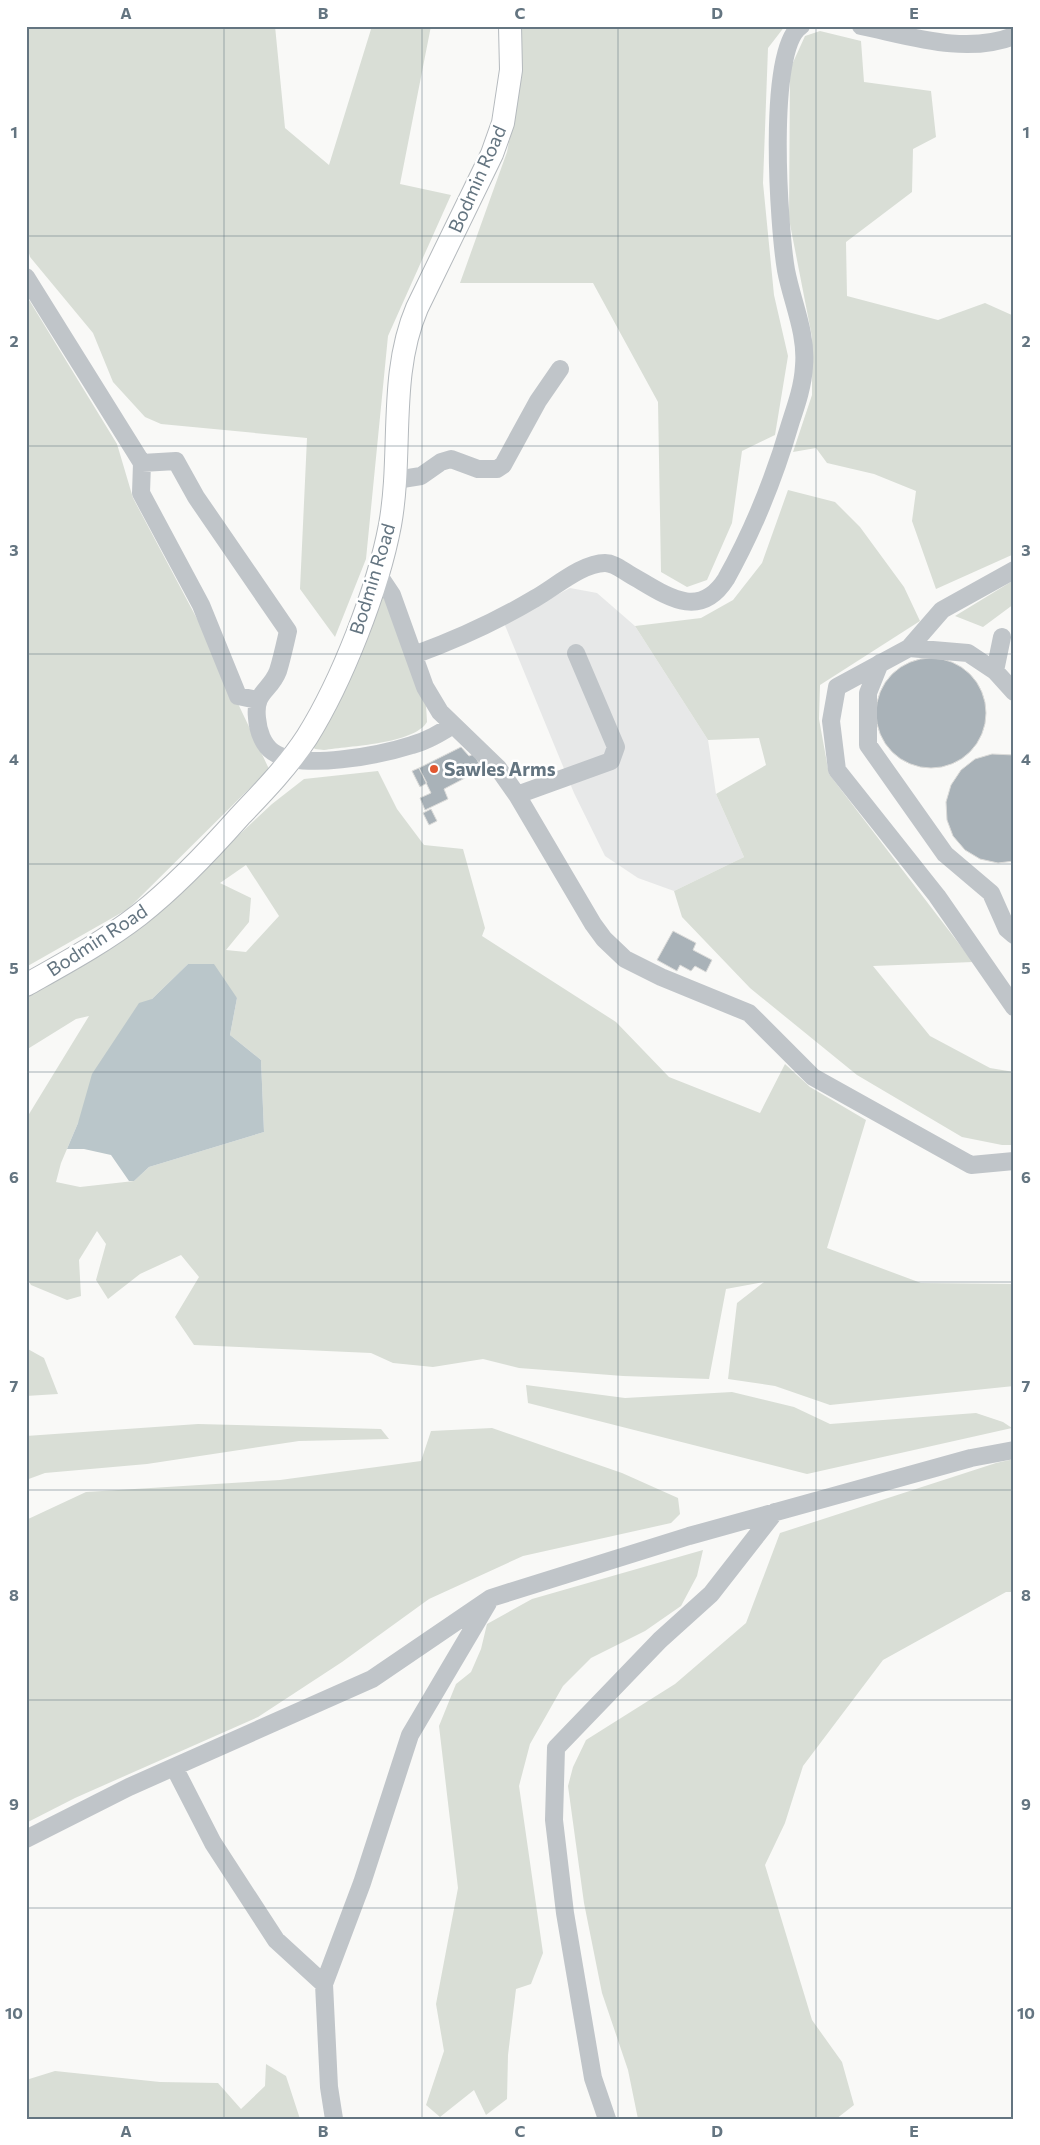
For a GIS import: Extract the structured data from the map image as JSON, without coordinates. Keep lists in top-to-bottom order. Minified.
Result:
{"streets":{"main road":["Bodmin Road"]},"places":["Sawles Arms"],"grid":{"columns":["A","B","C","D","E"],"rows":["1","2","3","4","5","6","7","8","9","10"]}}
